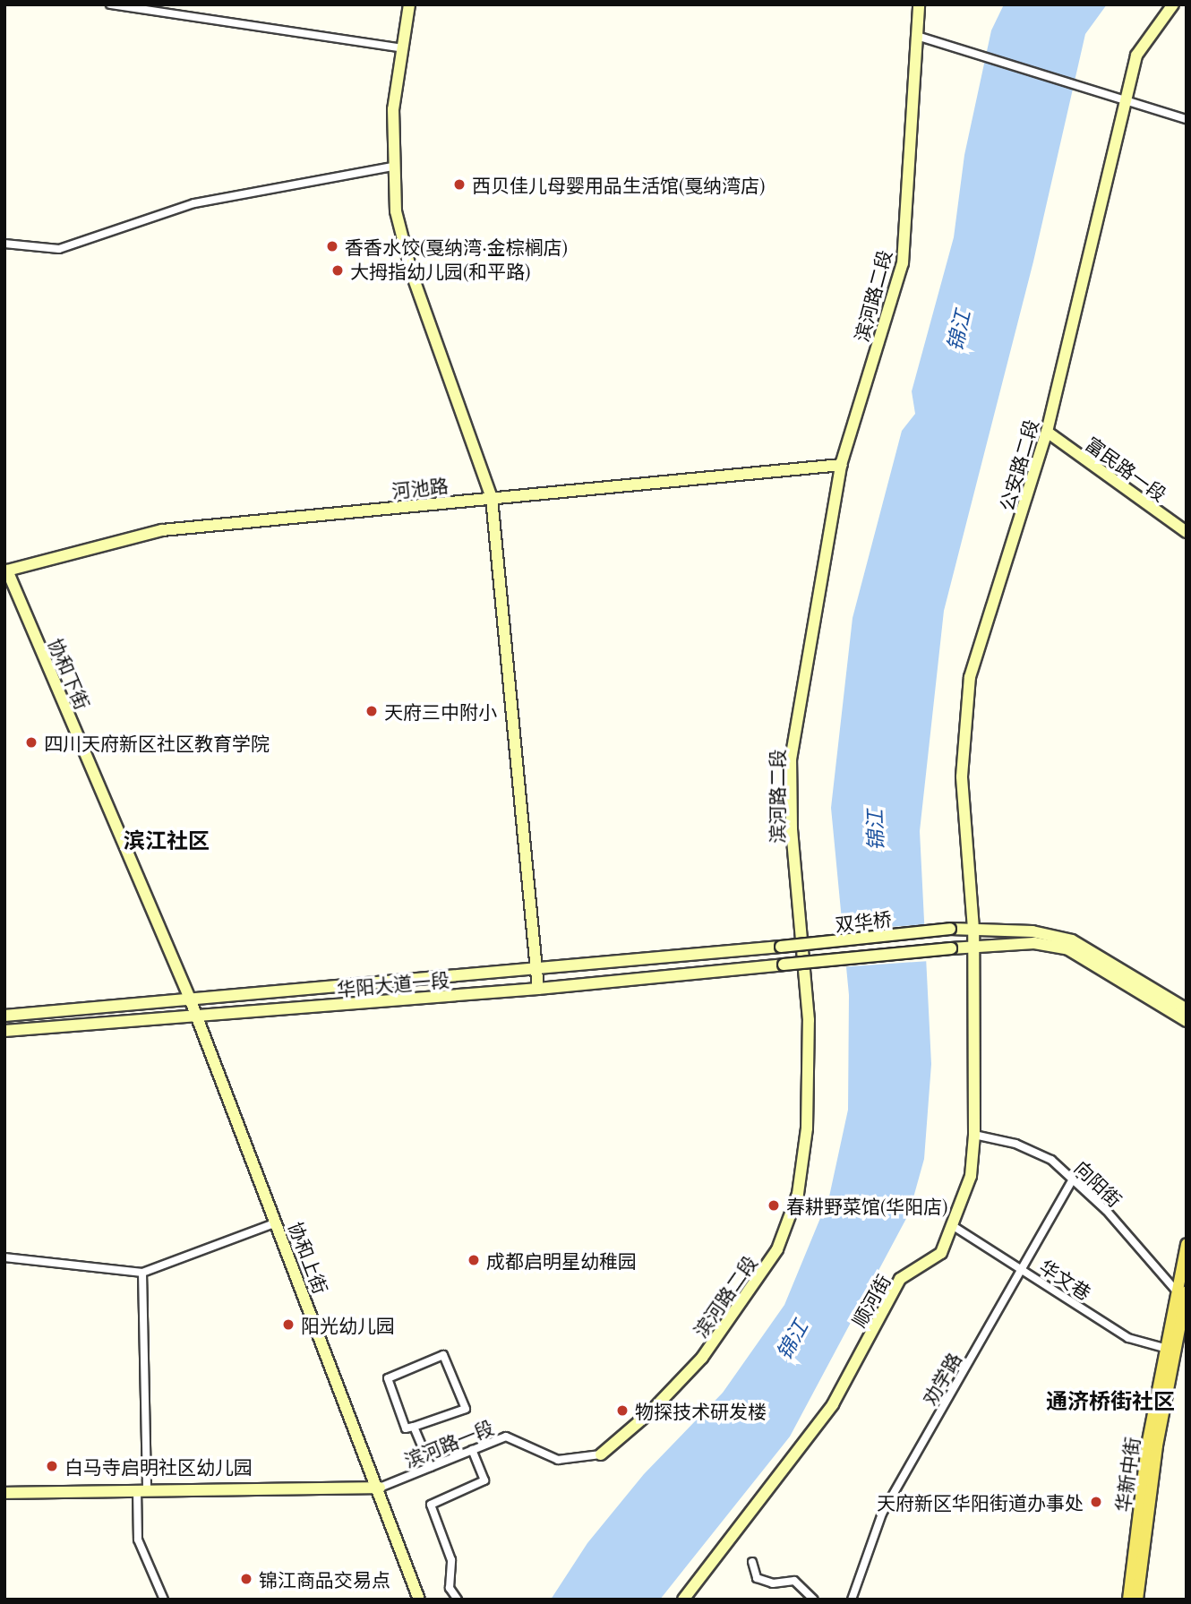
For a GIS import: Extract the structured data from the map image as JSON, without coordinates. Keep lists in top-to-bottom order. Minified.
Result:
{"streets":{"main road":["华新中街"],"street":["滨河路二段","公安路二段","富民路一段","河池路","协和下街","双华桥","华阳大道一段","向阳街","协和上街","华文巷","顺河街","劝学路","滨河路一段"]},"crossings":[["滨河路二段","河池路"],["滨河路二段","滨河路一段"],["公安路二段","富民路一段"],["公安路二段","双华桥"],["公安路二段","华阳大道一段"],["公安路二段","顺河街"],["河池路","协和下街"],["协和下街","华阳大道一段"],["协和下街","协和上街"],["双华桥","华阳大道一段"],["华阳大道一段","协和上街"],["华阳大道一段","顺河街"],["向阳街","顺河街"],["向阳街","劝学路"],["向阳街","华新中街"],["协和上街","滨河路一段"],["华文巷","顺河街"],["华文巷","劝学路"],["华文巷","华新中街"]],"districts":["滨江社区","通济桥街社区"],"water":["锦江"],"places":["西贝佳儿母婴用品生活馆(戛纳湾店)","香香水饺(戛纳湾·金棕榈店)","大拇指幼儿园(和平路)","天府三中附小","四川天府新区社区教育学院","春耕野菜馆(华阳店)","成都启明星幼稚园","阳光幼儿园","物探技术研发楼","白马寺启明社区幼儿园","天府新区华阳街道办事处","锦江商品交易点"]}
